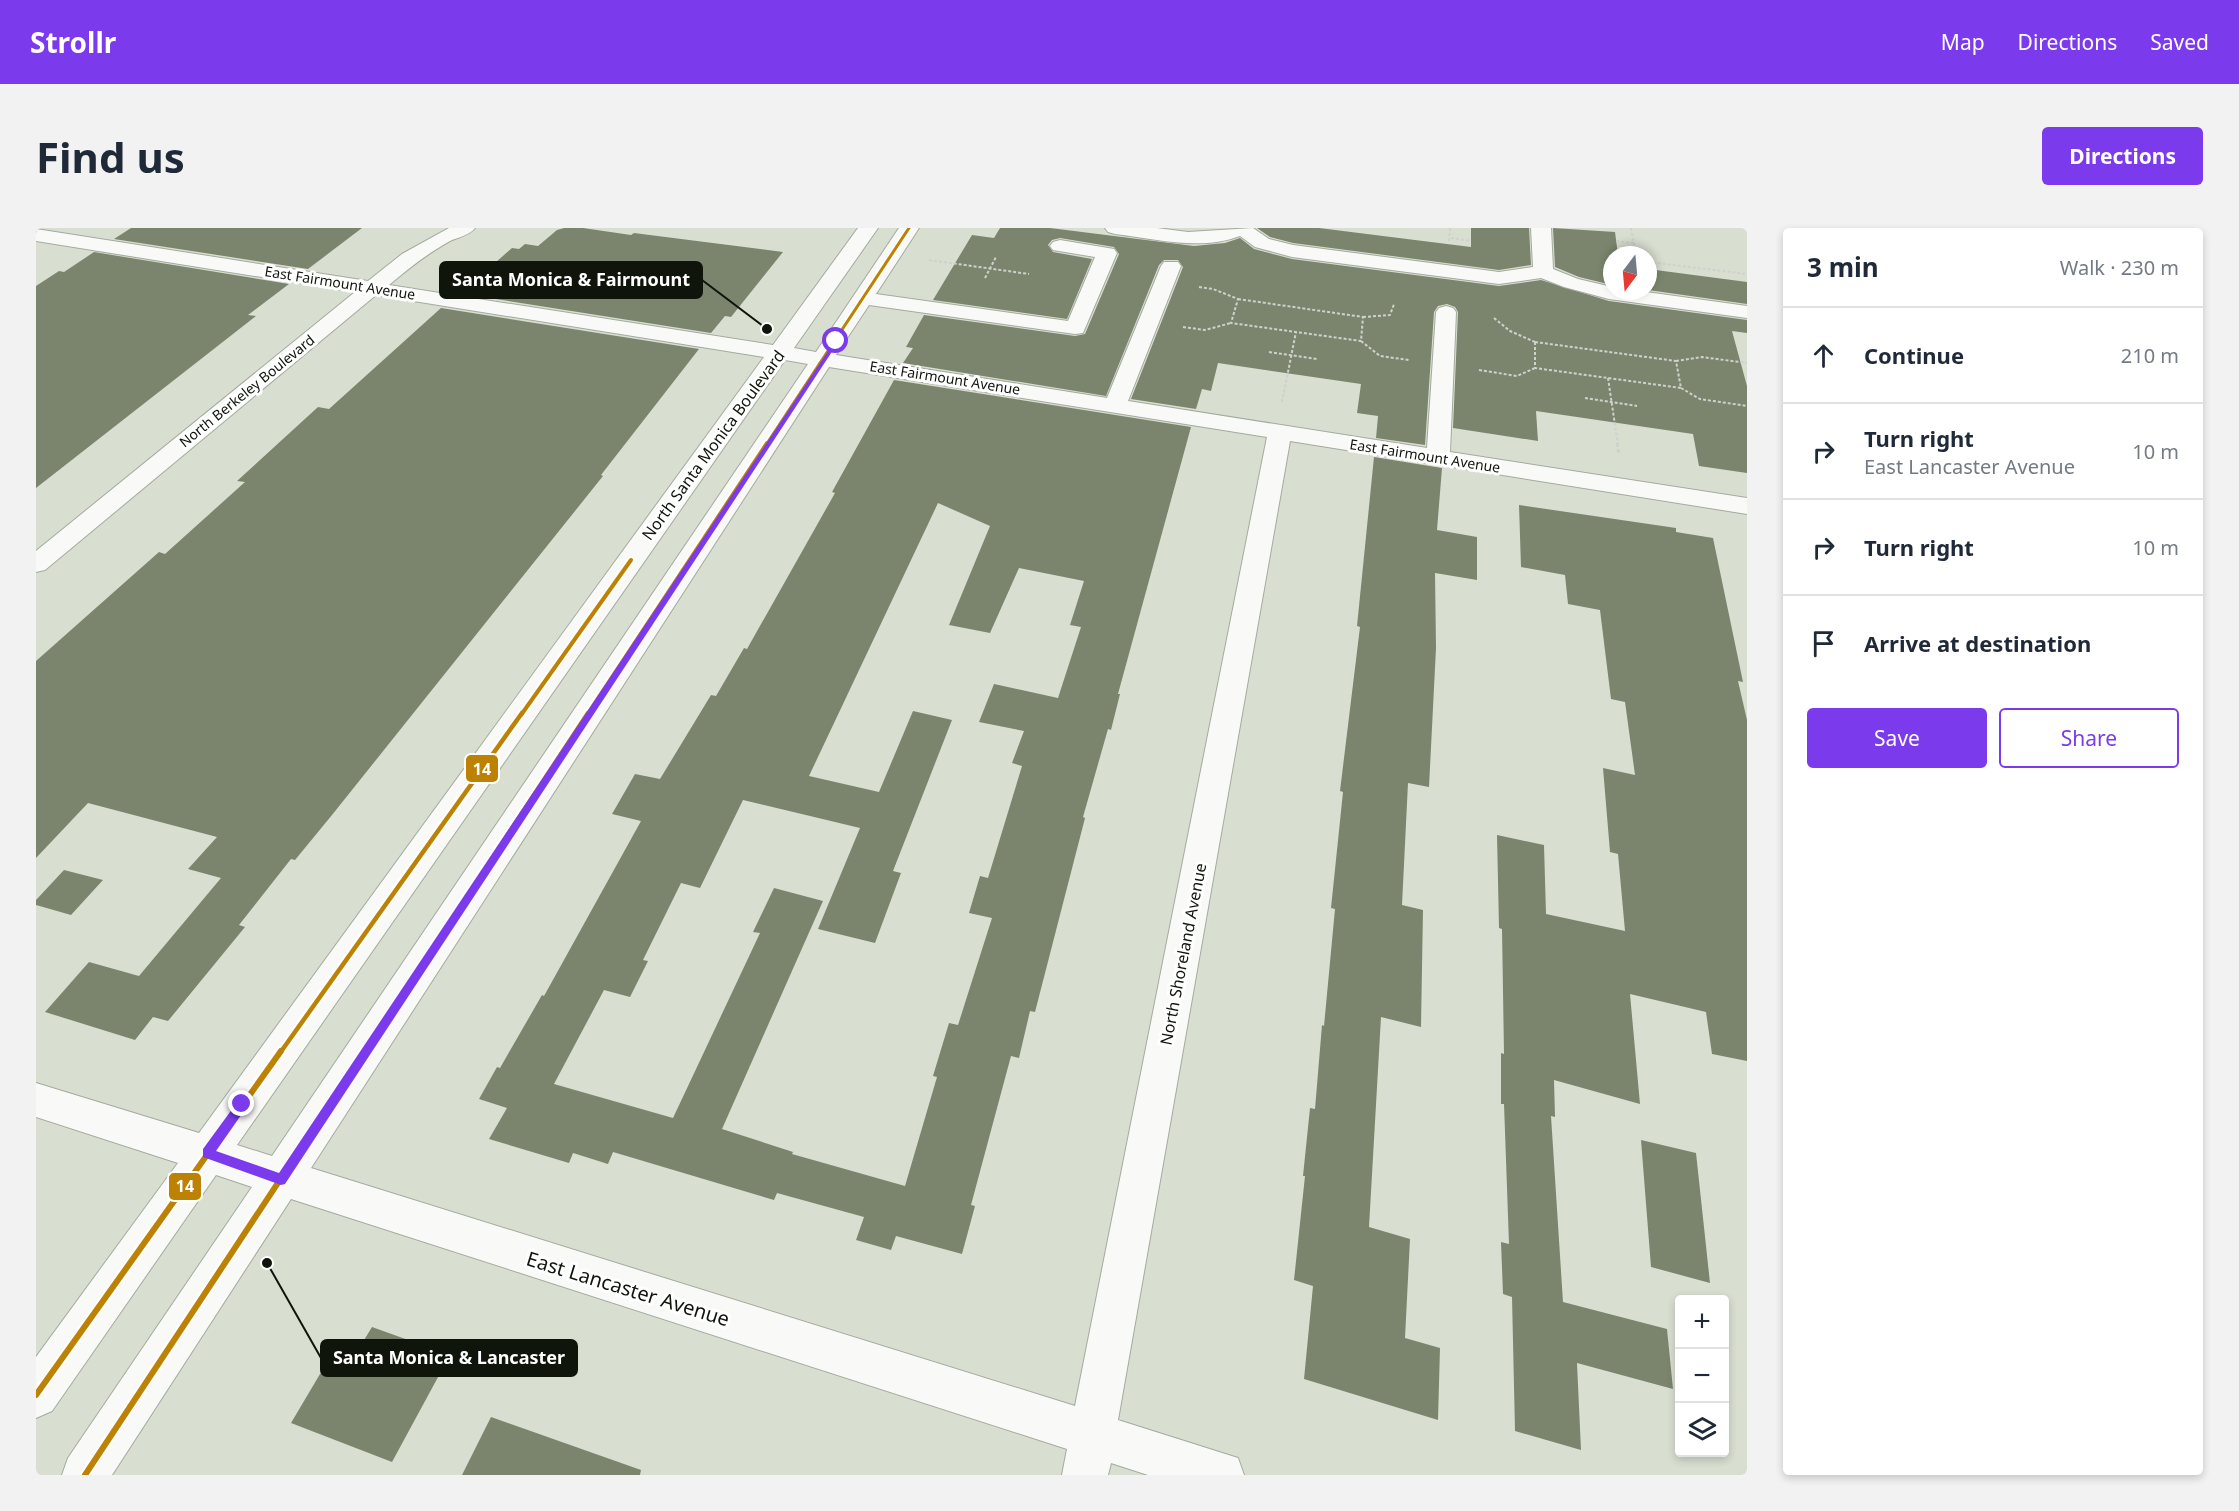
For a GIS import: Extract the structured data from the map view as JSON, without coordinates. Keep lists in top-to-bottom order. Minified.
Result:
{"streets":{"street":["East Fairmount Avenue","North Berkeley Boulevard","North Santa Monica Boulevard","North Shoreland Avenue","East Lancaster Avenue"]},"crossings":[["East Fairmount Avenue","North Berkeley Boulevard"],["East Fairmount Avenue","North Santa Monica Boulevard"],["East Fairmount Avenue","North Shoreland Avenue"],["North Santa Monica Boulevard","East Lancaster Avenue"],["North Shoreland Avenue","East Lancaster Avenue"]],"places":["Santa Monica & Fairmount","Santa Monica & Lancaster"],"lines":["transit line 14"],"north":"bottom","page":{"header":"Strollr","nav":["Map","Directions","Saved"],"buttons":["Directions",["Save","Share"]],"title":"Find us","heading":["3 min","Walk · 230 m"],"list":[["Continue","210 m"],["Turn right","East Lancaster Avenue","10 m"],["Turn right","10 m"],"Arrive at destination"],"map_buttons":["+","−"]}}
